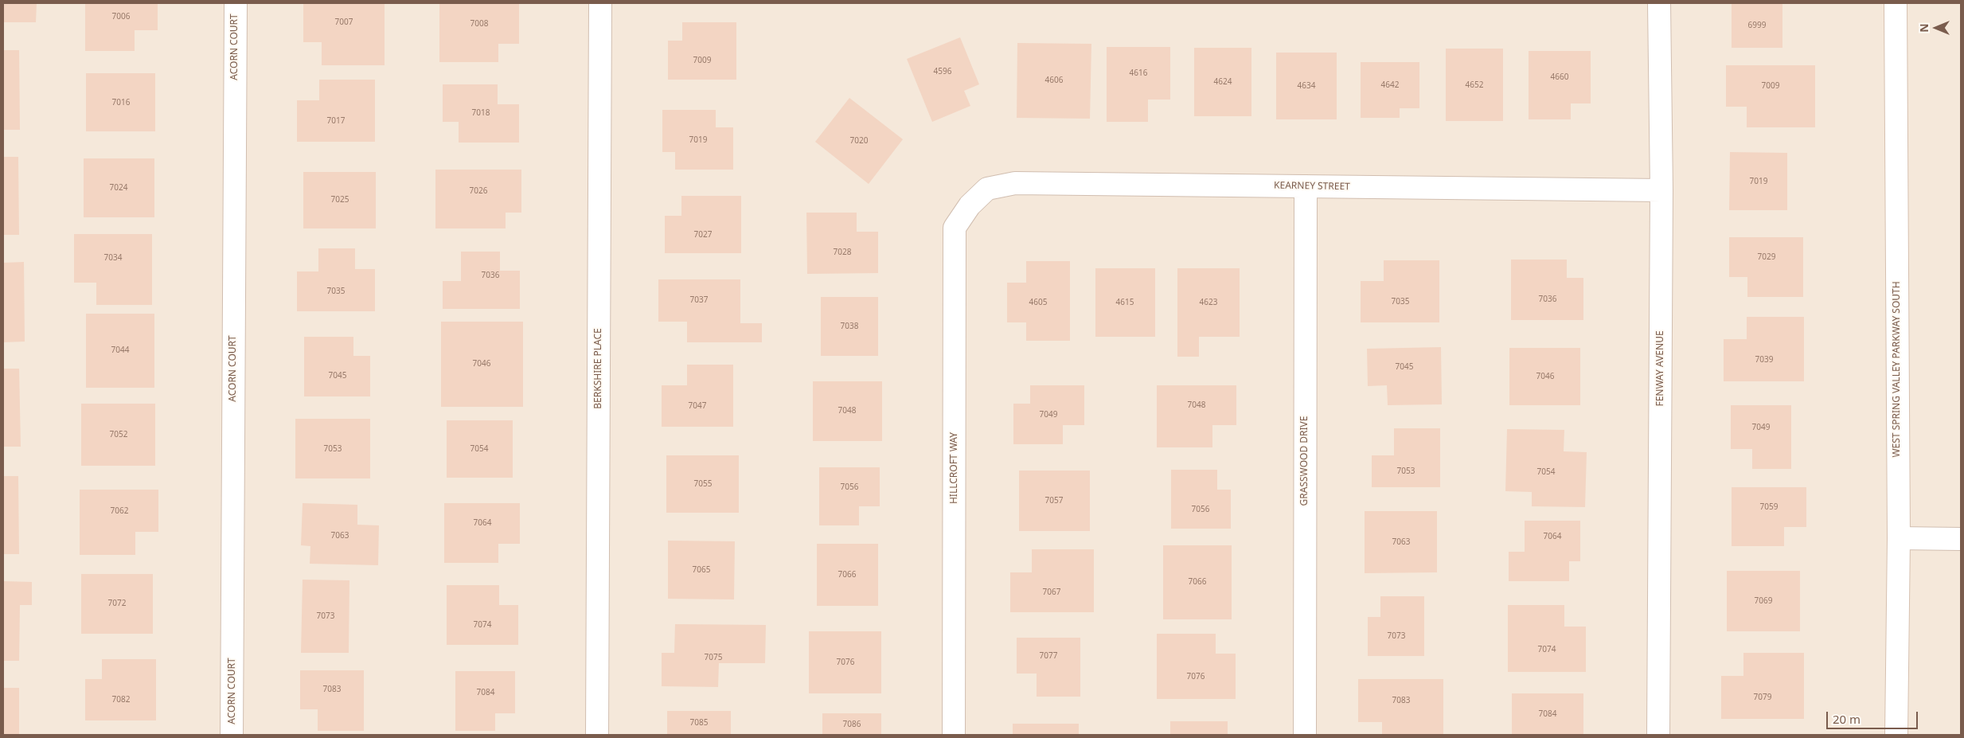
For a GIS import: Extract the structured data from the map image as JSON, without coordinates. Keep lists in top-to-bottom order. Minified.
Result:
{"streets":{"street":["ACORN COURT","KEARNEY STREET","BERKSHIRE PLACE","FENWAY AVENUE","WEST SPRING VALLEY PARKWAY SOUTH","GRASSWOOD DRIVE","HILLCROFT WAY"]},"crossings":[["KEARNEY STREET","FENWAY AVENUE"],["KEARNEY STREET","GRASSWOOD DRIVE"],["KEARNEY STREET","HILLCROFT WAY"]],"house_numbers":["7006","7007","7008","6999","7009","4596","4616","4660","4606","4624","4642","4652","4634","7009","7016","7018","7017","7019","7020","7019","7024","7026","7025","7027","7028","7029","7034","7036","7035","7036","7037","7035","4605","4615","4623","7038","7044","7039","7046","7045","7045","7046","7048","7047","7048","7049","7049","7052","7053","7054","7053","7054","7055","7056","7057","7059","7056","7062","7064","7063","7064","7063","7065","7066","7066","7067","7069","7072","7073","7074","7073","7074","7077","7075","7076","7076","7083","7084","7079","7082","7083","7084","7085","7086"],"scale_bar":"20 m","north":"left"}
